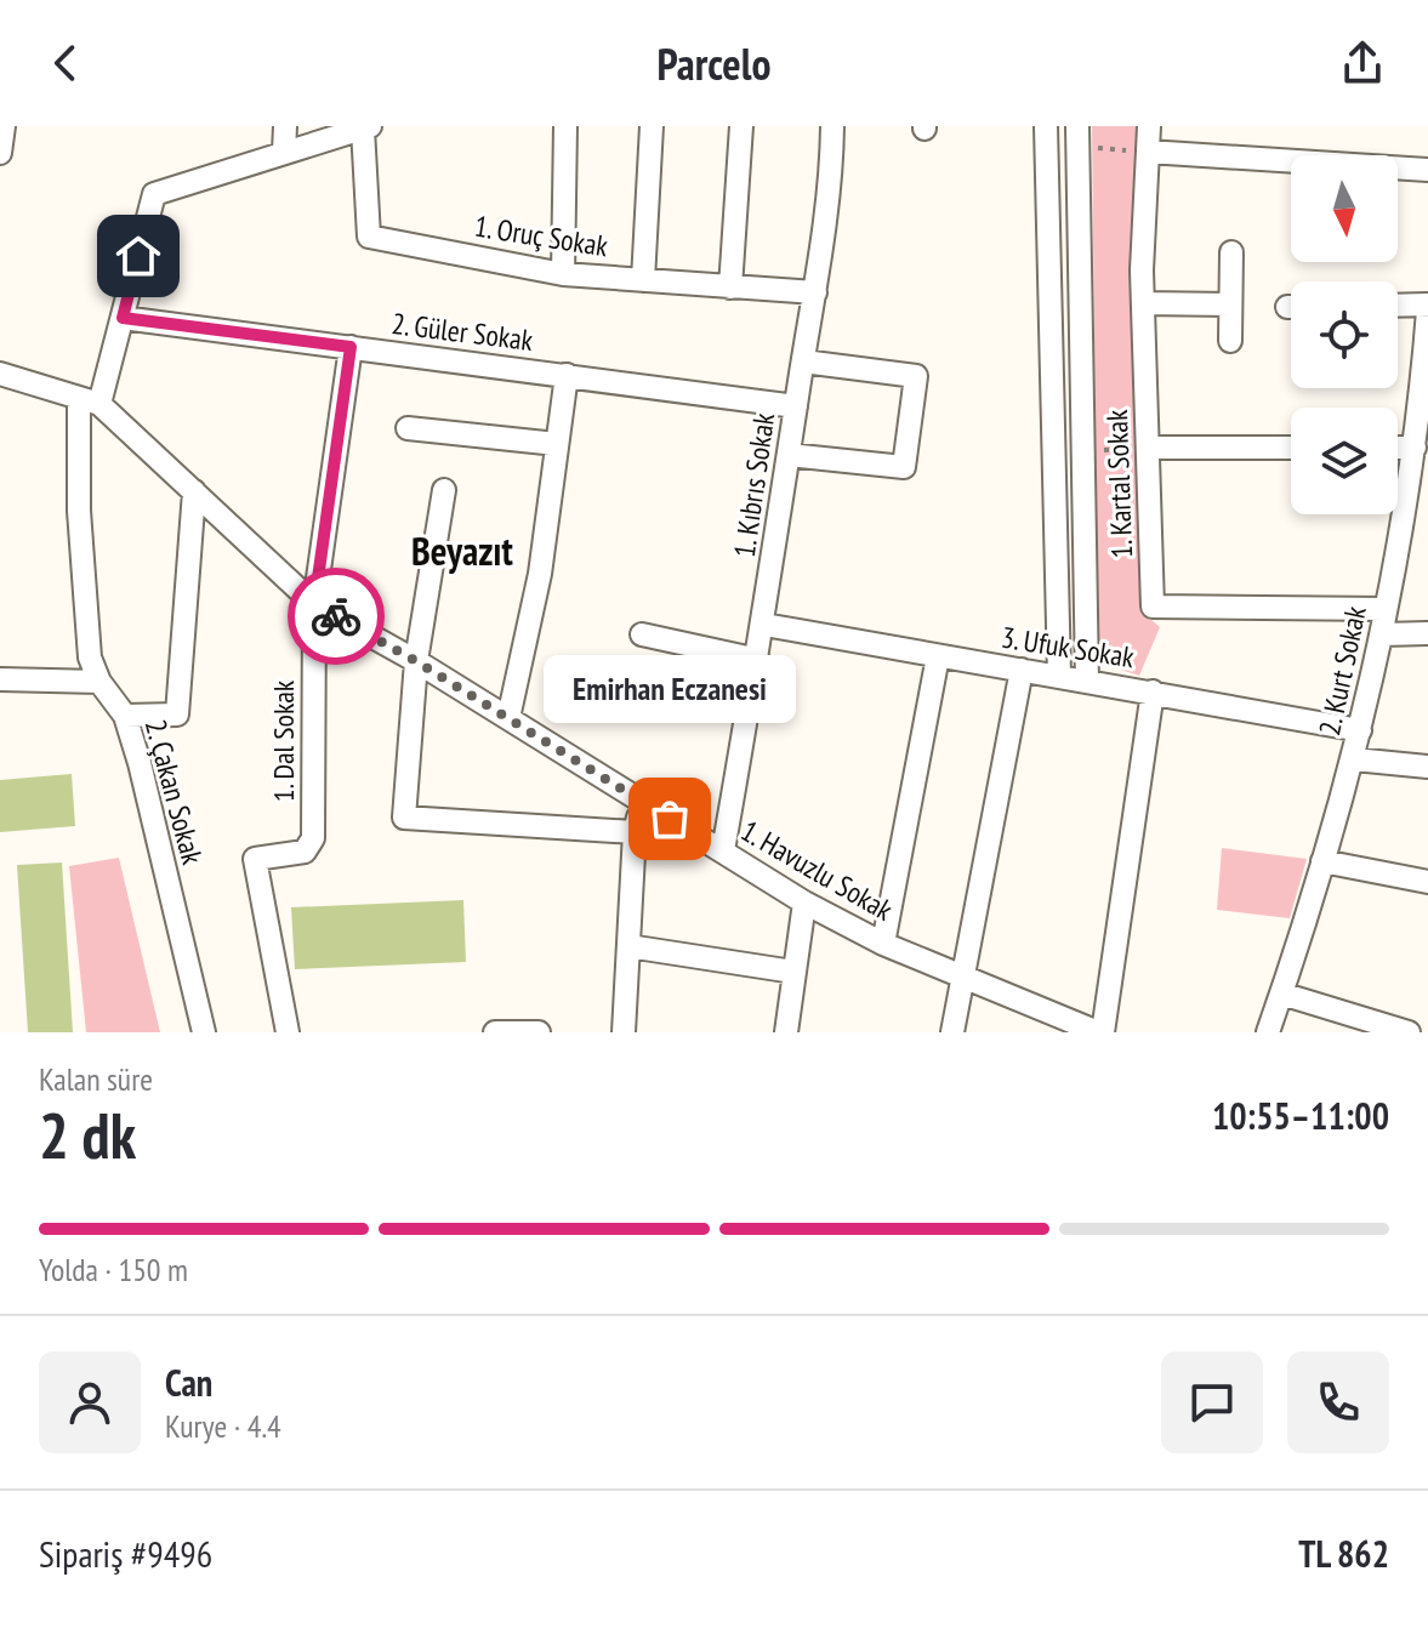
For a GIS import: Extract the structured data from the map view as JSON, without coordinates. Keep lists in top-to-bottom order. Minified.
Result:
{"streets":{"street":["1. Oruç Sokak","2. Güler Sokak","1. Kartal Sokak","1. Kıbrıs Sokak","3. Ufuk Sokak","2. Kurt Sokak","1. Dal Sokak","2. Çakan Sokak","1. Havuzlu Sokak"]},"crossings":[["1. Oruç Sokak","1. Kıbrıs Sokak"],["2. Güler Sokak","1. Kıbrıs Sokak"],["2. Güler Sokak","1. Dal Sokak"],["2. Güler Sokak","2. Çakan Sokak"],["1. Kartal Sokak","2. Kurt Sokak"],["1. Kıbrıs Sokak","3. Ufuk Sokak"],["1. Kıbrıs Sokak","1. Havuzlu Sokak"],["3. Ufuk Sokak","2. Kurt Sokak"],["1. Dal Sokak","1. Havuzlu Sokak"],["2. Çakan Sokak","1. Havuzlu Sokak"]],"districts":["Beyazıt"],"places":["Emirhan Eczanesi"],"north":"bottom","page":{"header":"Parcelo","bubble":"Emirhan Eczanesi","heading":["2 dk","Kalan süre","10:55–11:00"],"panel":["Can","Kurye · 4.4","Sipariş #9496","TL 862"],"bar":"Yolda · 150 m"}}
